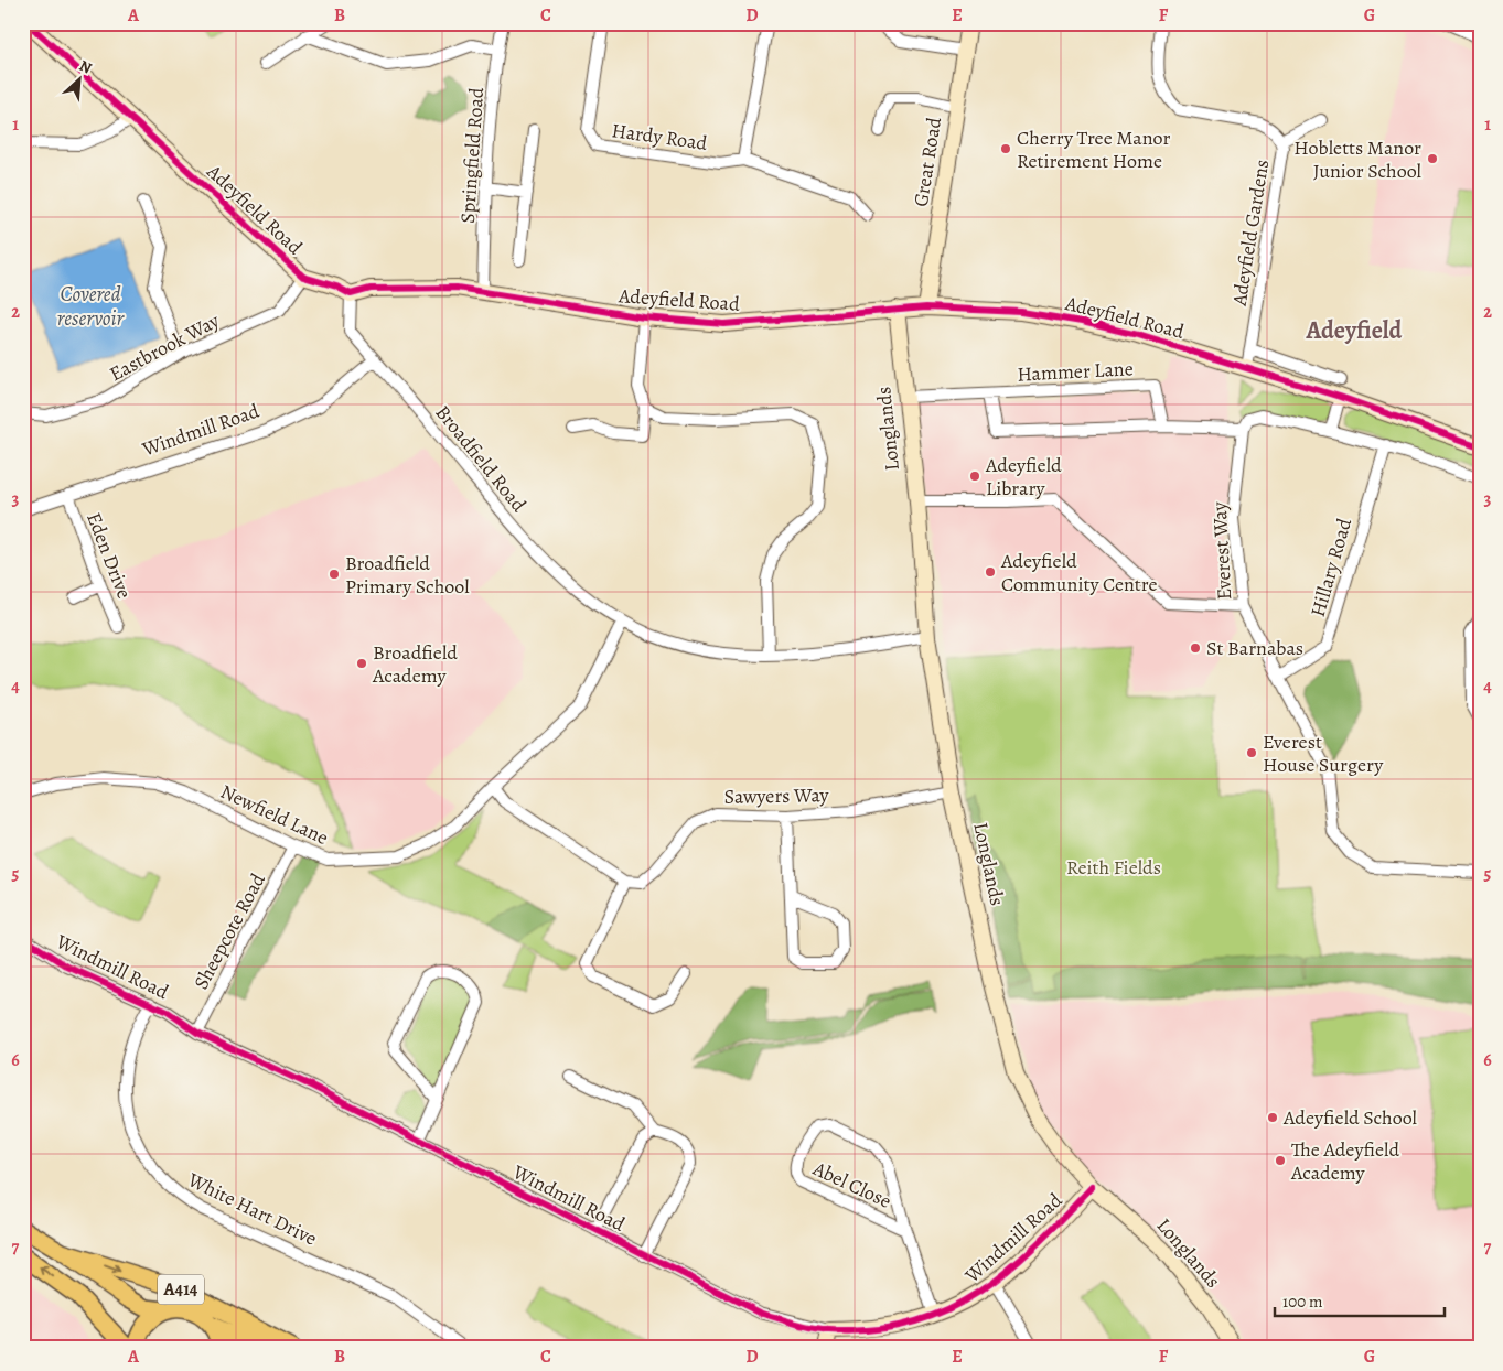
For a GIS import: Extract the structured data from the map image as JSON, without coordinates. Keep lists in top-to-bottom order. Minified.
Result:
{"streets":{"main road":["A414"],"street":["Hardy Road","Springfield Road","Great Road","Adeyfield Road","Adeyfield Gardens","Eastbrook Way","Hammer Lane","Longlands","Windmill Road","Broadfield Road","Everest Way","Eden Drive","Hillary Road","Sawyers Way","Newfield Lane","Sheepcote Road","Abel Close","White Hart Drive"]},"crossings":[["Springfield Road","Adeyfield Road"],["Great Road","Adeyfield Road"],["Adeyfield Road","Adeyfield Gardens"],["Adeyfield Road","Eastbrook Way"],["Adeyfield Road","Longlands"],["Adeyfield Road","Broadfield Road"],["Hammer Lane","Longlands"],["Longlands","Windmill Road"],["Longlands","Broadfield Road"],["Longlands","Sawyers Way"],["Windmill Road","Broadfield Road"],["Windmill Road","Eden Drive"],["Windmill Road","Sheepcote Road"],["Windmill Road","Abel Close"],["Windmill Road","White Hart Drive"],["Everest Way","Hillary Road"],["Newfield Lane","Sheepcote Road"]],"districts":["Adeyfield"],"water":["Covered reservoir"],"parks":["Reith Fields"],"places":["Cherry Tree Manor Retirement Home","Hobletts Manor Junior School","Adeyfield Library","Adeyfield Community Centre","Broadfield Primary School","St Barnabas","Broadfield Academy","Everest House Surgery","Adeyfield School","The Adeyfield Academy"],"scale_bar":"100 m","north":"top right","grid":{"columns":["A","B","C","D","E","F","G"],"rows":["1","2","3","4","5","6","7"]}}
